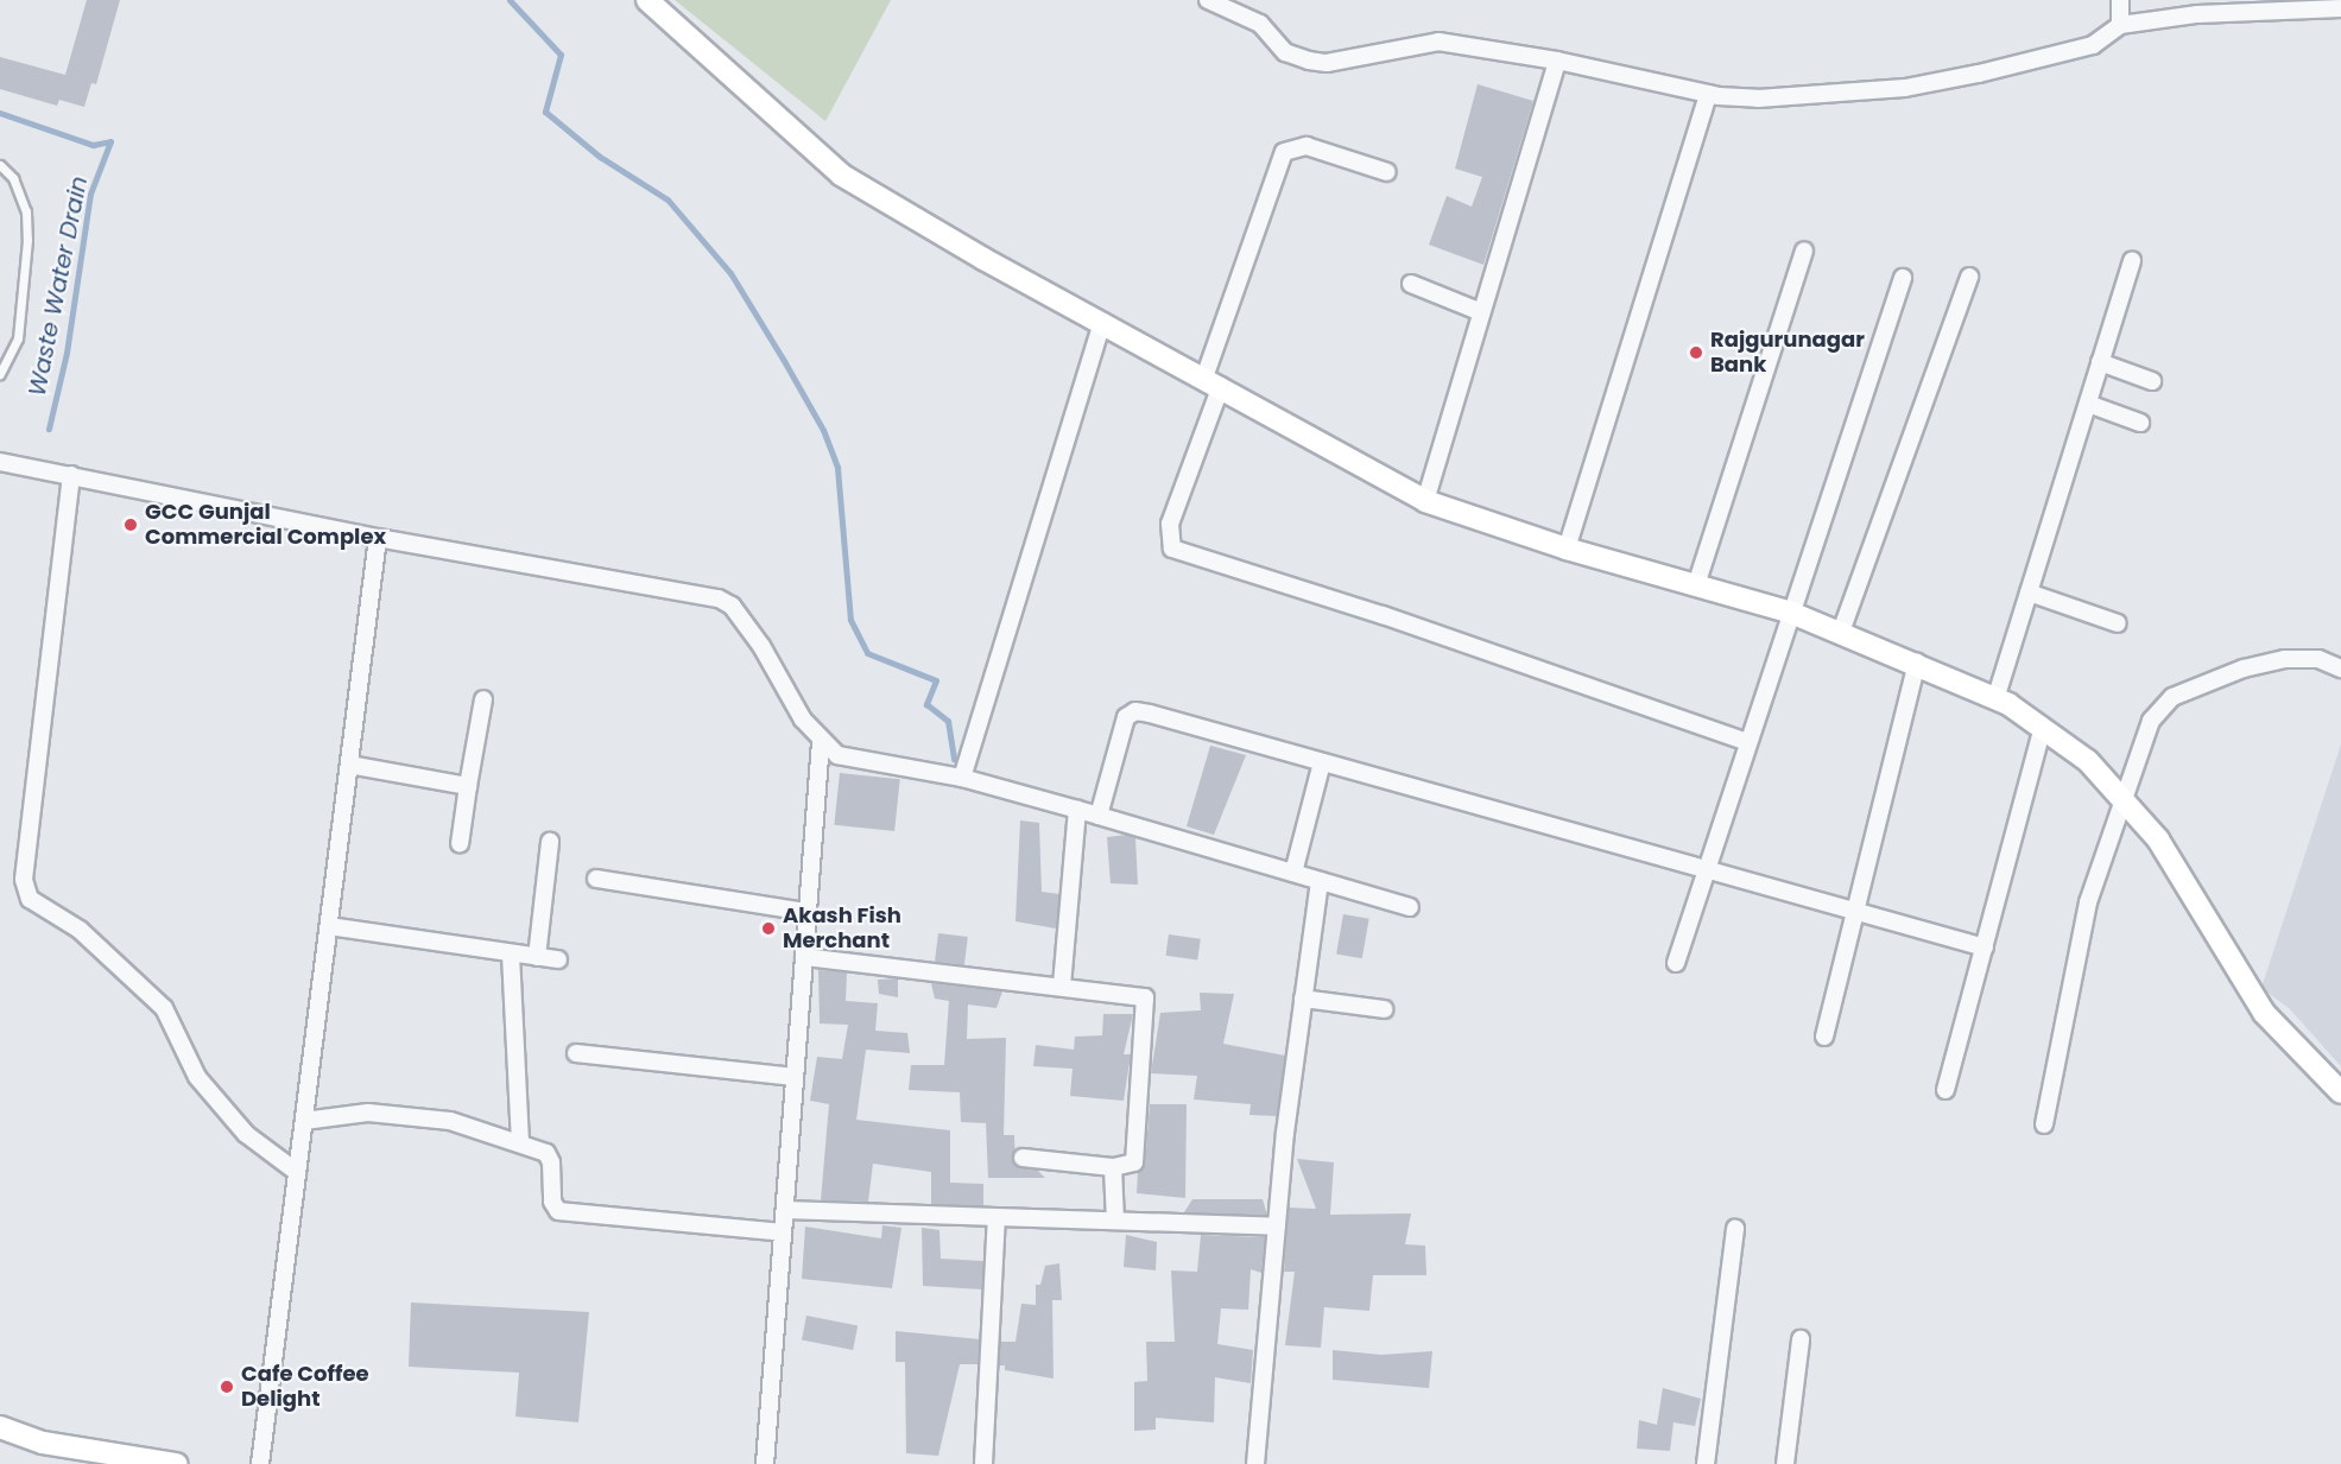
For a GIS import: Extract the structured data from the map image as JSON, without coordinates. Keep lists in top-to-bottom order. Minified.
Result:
{"water":["Waste Water Drain"],"places":["Rajgurunagar Bank","GCC Gunjal Commercial Complex","Akash Fish Merchant","Cafe Coffee Delight"]}
